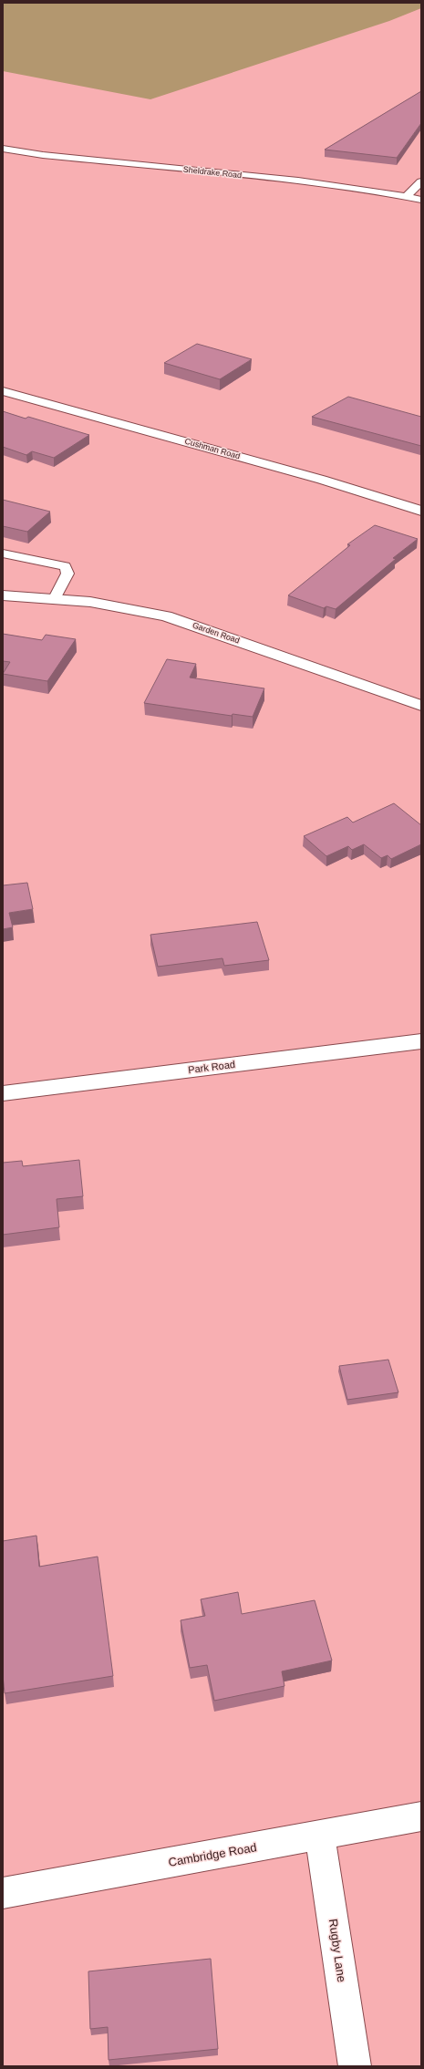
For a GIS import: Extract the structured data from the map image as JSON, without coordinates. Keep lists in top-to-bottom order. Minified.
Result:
{"streets":{"street":["Sheldrake Road","Cushman Road","Garden Road","Park Road","Cambridge Road","Rugby Lane"]},"crossings":[["Cambridge Road","Rugby Lane"]]}
